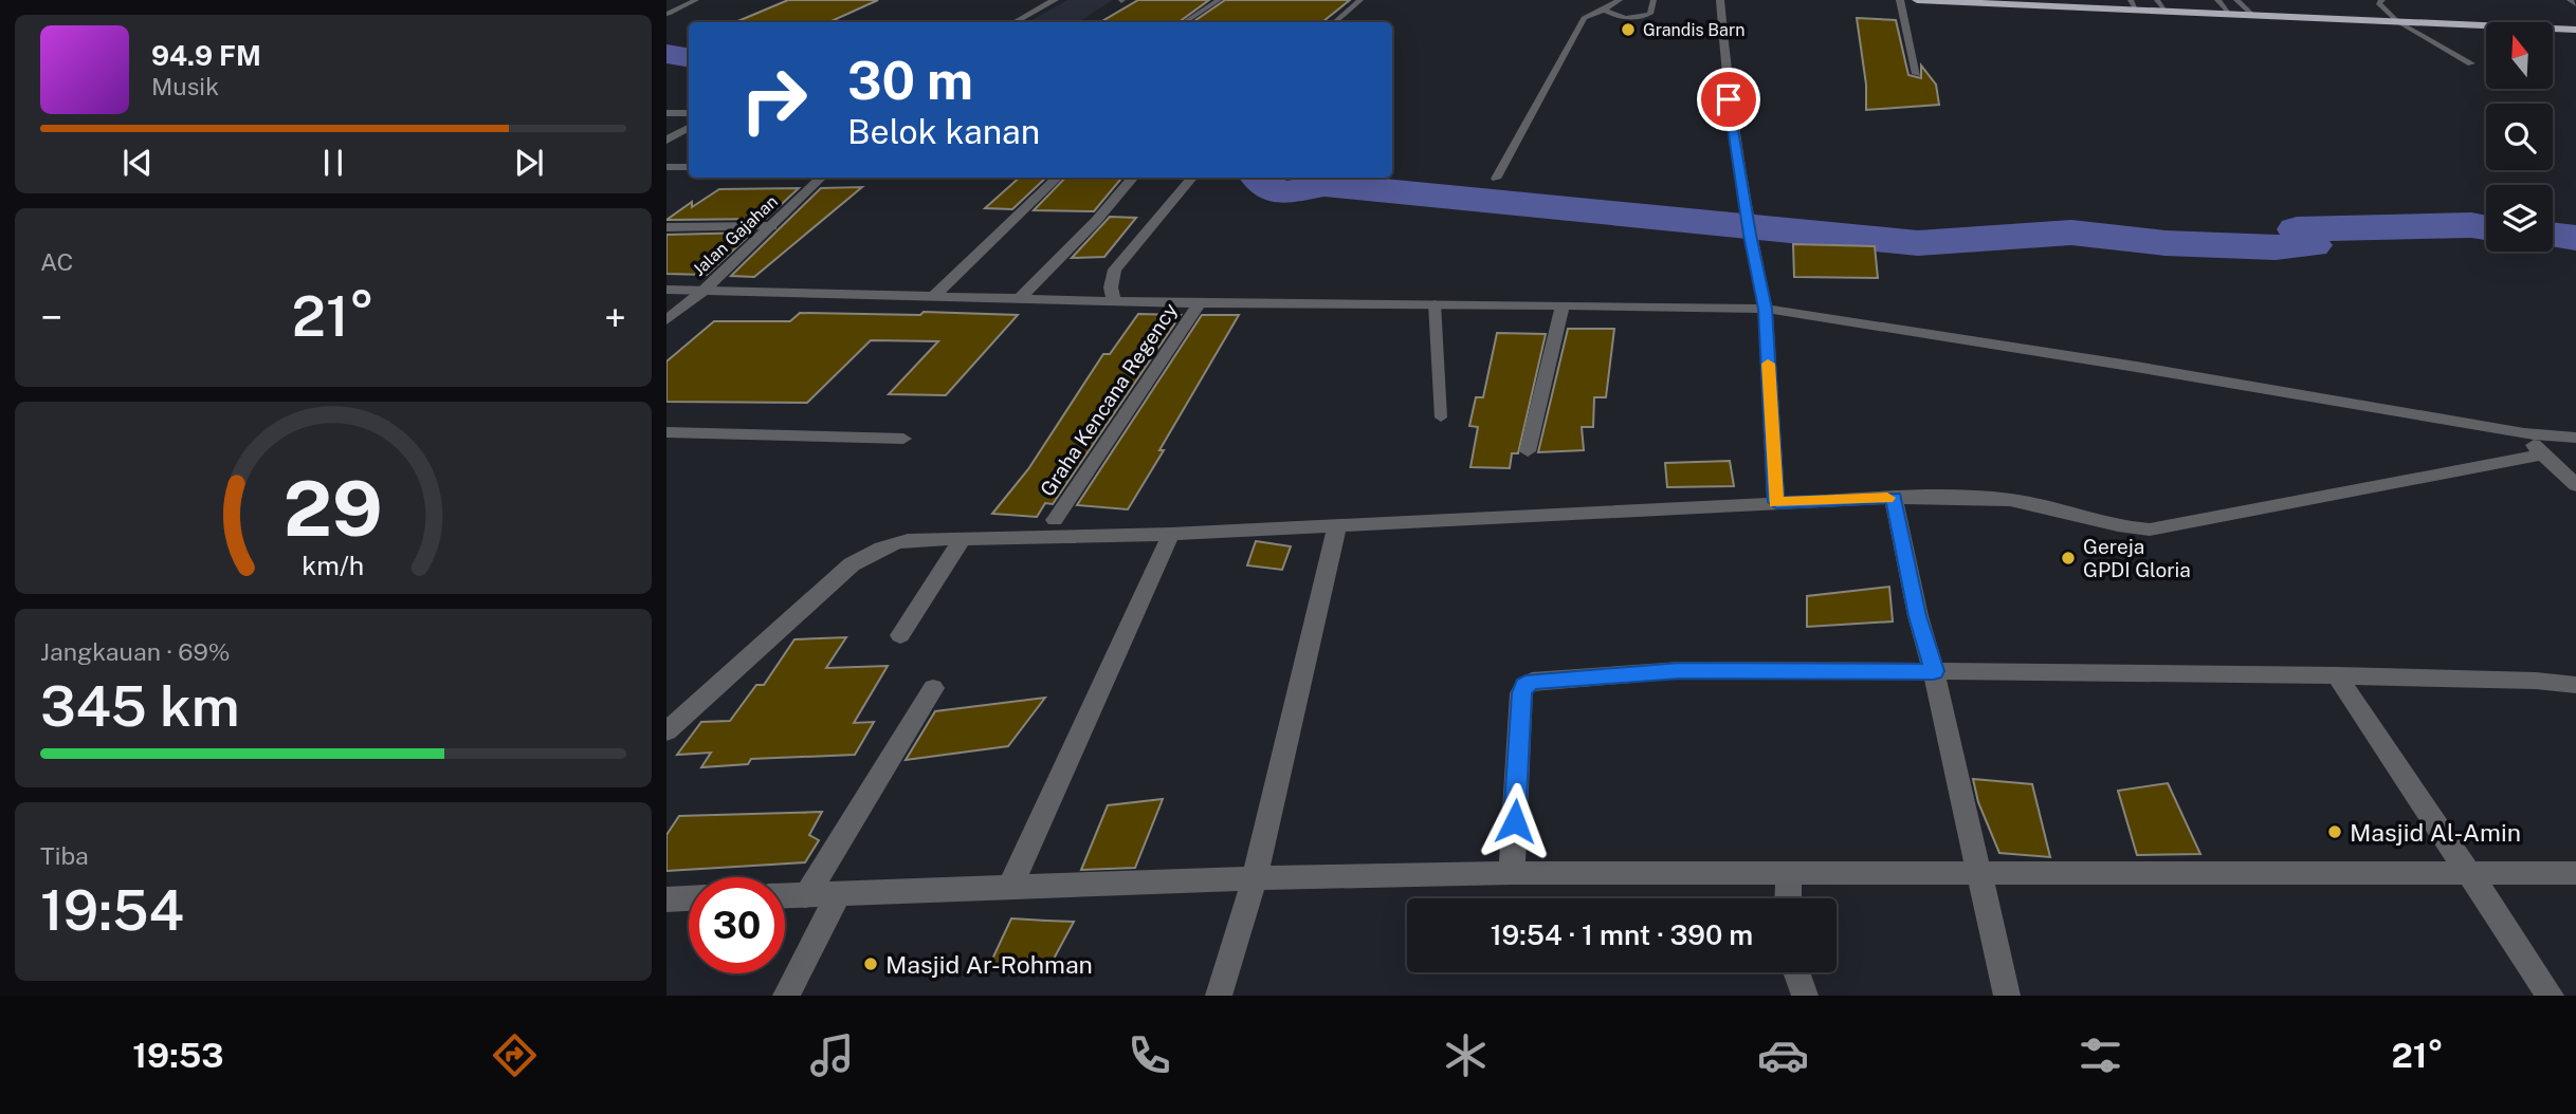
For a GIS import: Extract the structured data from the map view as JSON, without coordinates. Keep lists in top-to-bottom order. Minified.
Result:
{"streets":{"street":["Jalan Gajahan","Graha Kencana Regency"]},"places":["Grandis Barn","Gereja GPDI Gloria","Masjid Al-Amin","Masjid Ar-Rohman"],"north":"top","page":{"turn":["30 m","Belok kanan"],"song":["94.9 FM","Musik"],"tile":["AC",["Jangkauan · 69%","345 km"],["Tiba","19:54"]],"heat":["−","21°","+"],"limit":"30","trip":"19:54 · 1 mnt · 390 m","tabs":["19:53","21°"],"gauge":["29","km/h"]}}
